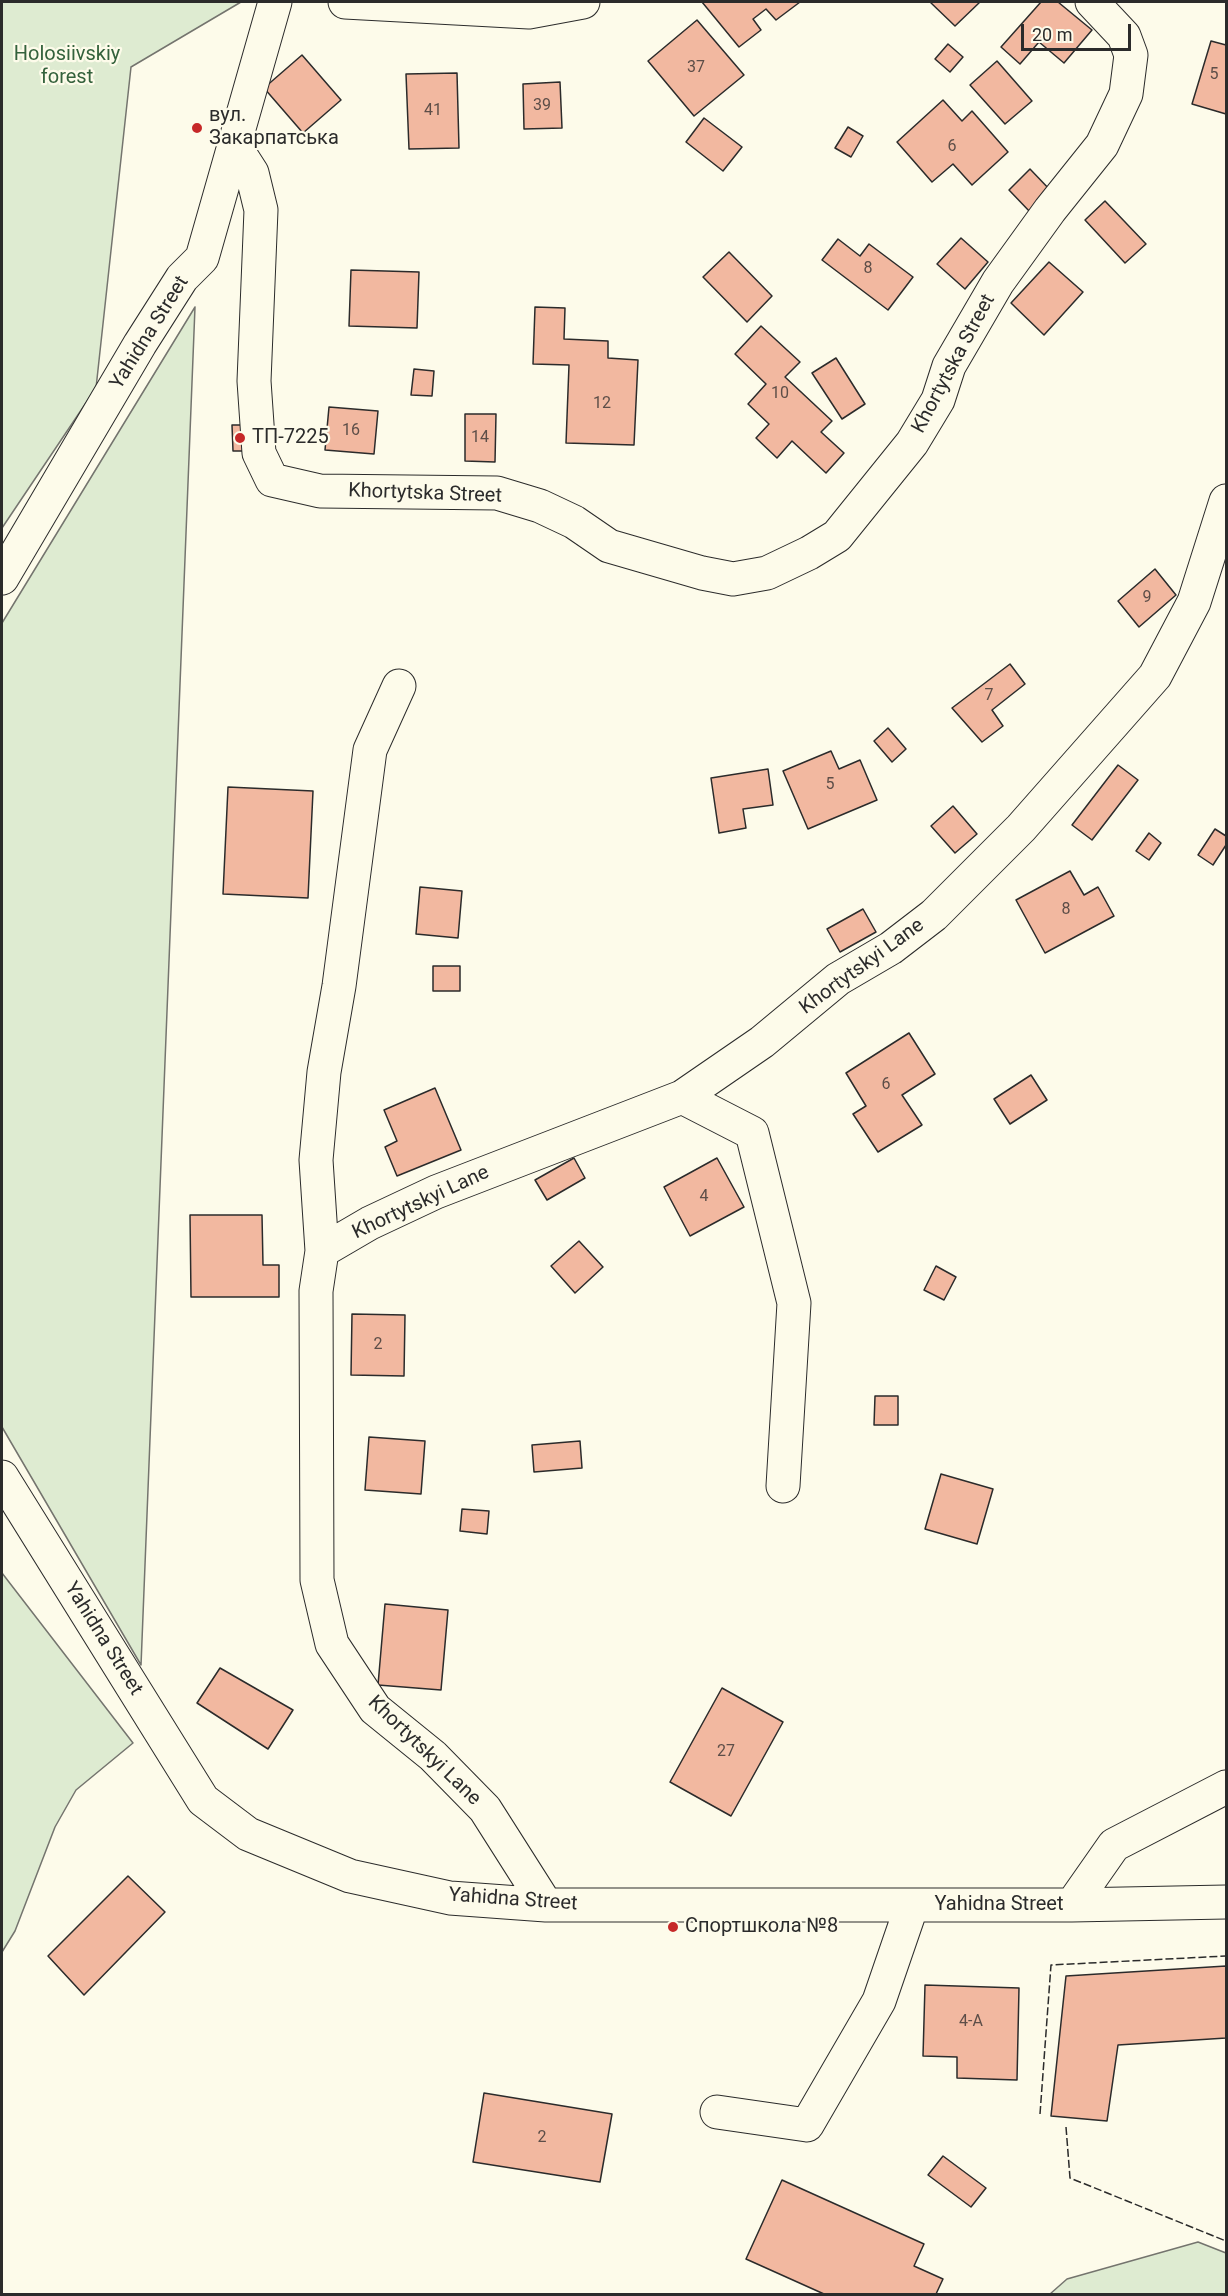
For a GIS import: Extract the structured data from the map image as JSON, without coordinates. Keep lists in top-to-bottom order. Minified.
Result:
{"streets":{"street":["Yahidna Street","Khortytska Street","Khortytskyi Lane"]},"crossings":[["Yahidna Street","Khortytska Street"],["Yahidna Street","Khortytskyi Lane"]],"parks":["Holosiivskiy forest"],"places":["вул. Закарпатська","ТП-7225","Спортшкола №8"],"house_numbers":["37","5","39","41","6","8","10","12","16","14","9","7","5","8","6","4","2","27","4-А","2"],"scale_bar":"20 m"}
